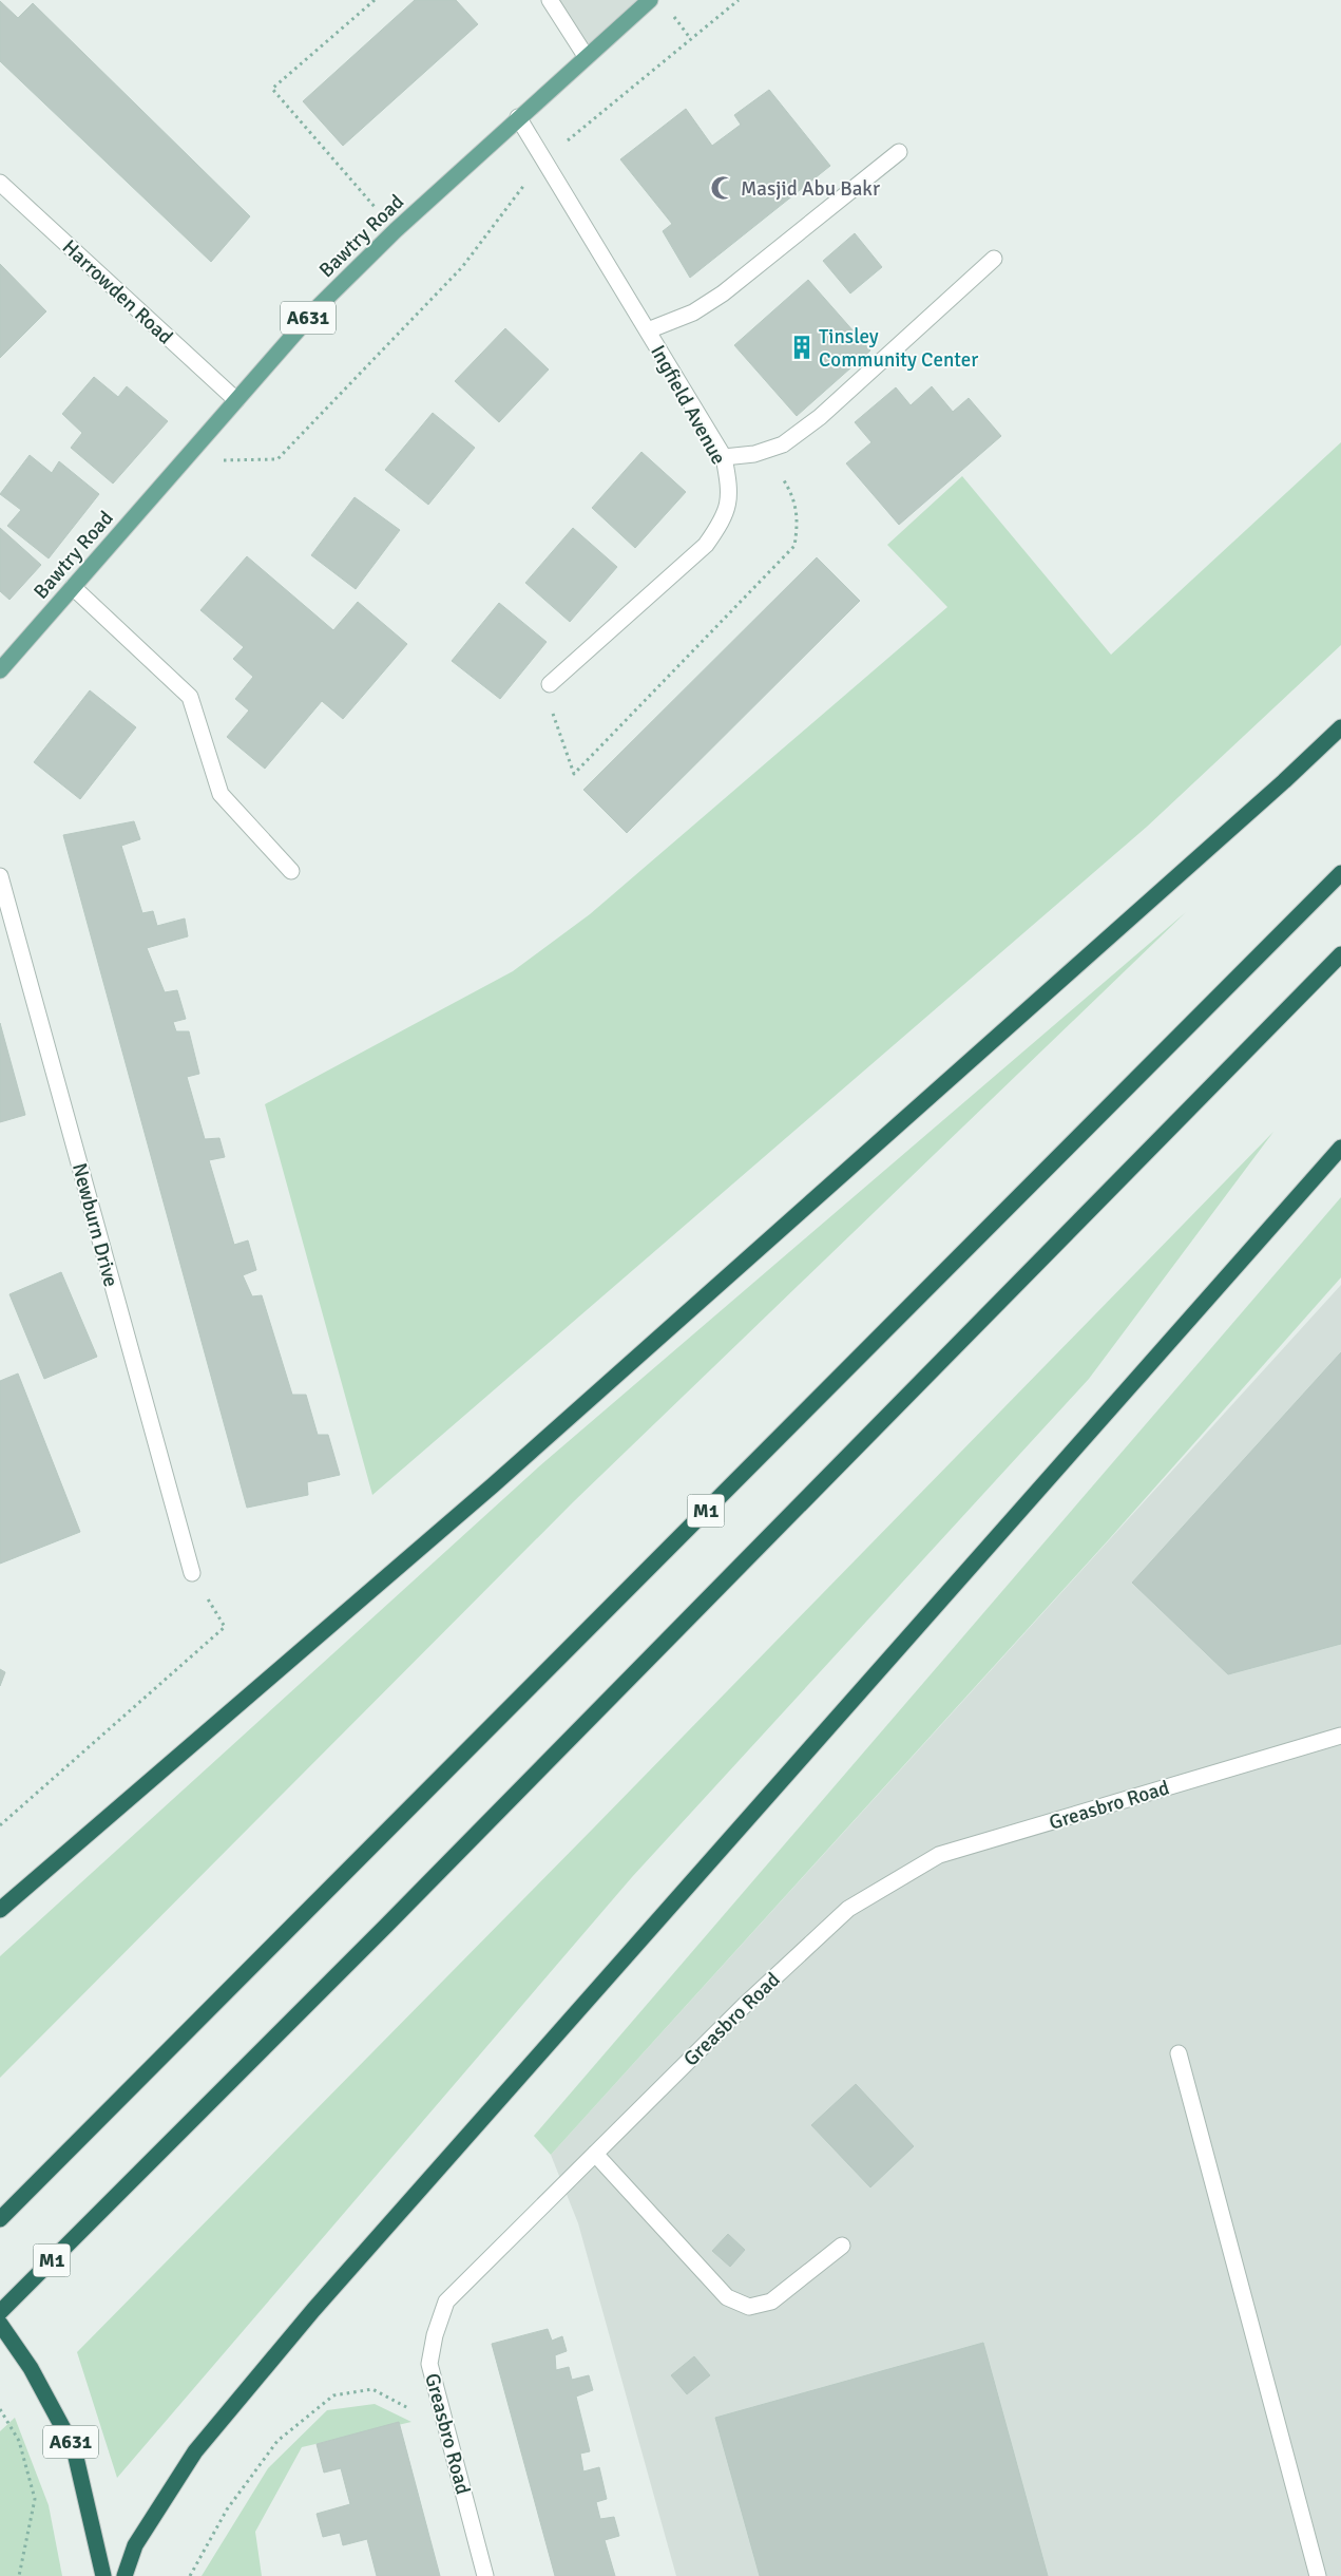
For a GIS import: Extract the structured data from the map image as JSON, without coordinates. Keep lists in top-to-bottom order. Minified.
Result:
{"streets":{"highway":["A631","M1"],"main road":["Bawtry Road"],"street":["Harrowden Road","Ingfield Avenue","Newburn Drive","Greasbro Road"]},"crossings":[["Bawtry Road","Harrowden Road"],["Bawtry Road","Ingfield Avenue"]],"places":{"mosque":["Masjid Abu Bakr"],"building":["Tinsley Community Center"]}}
